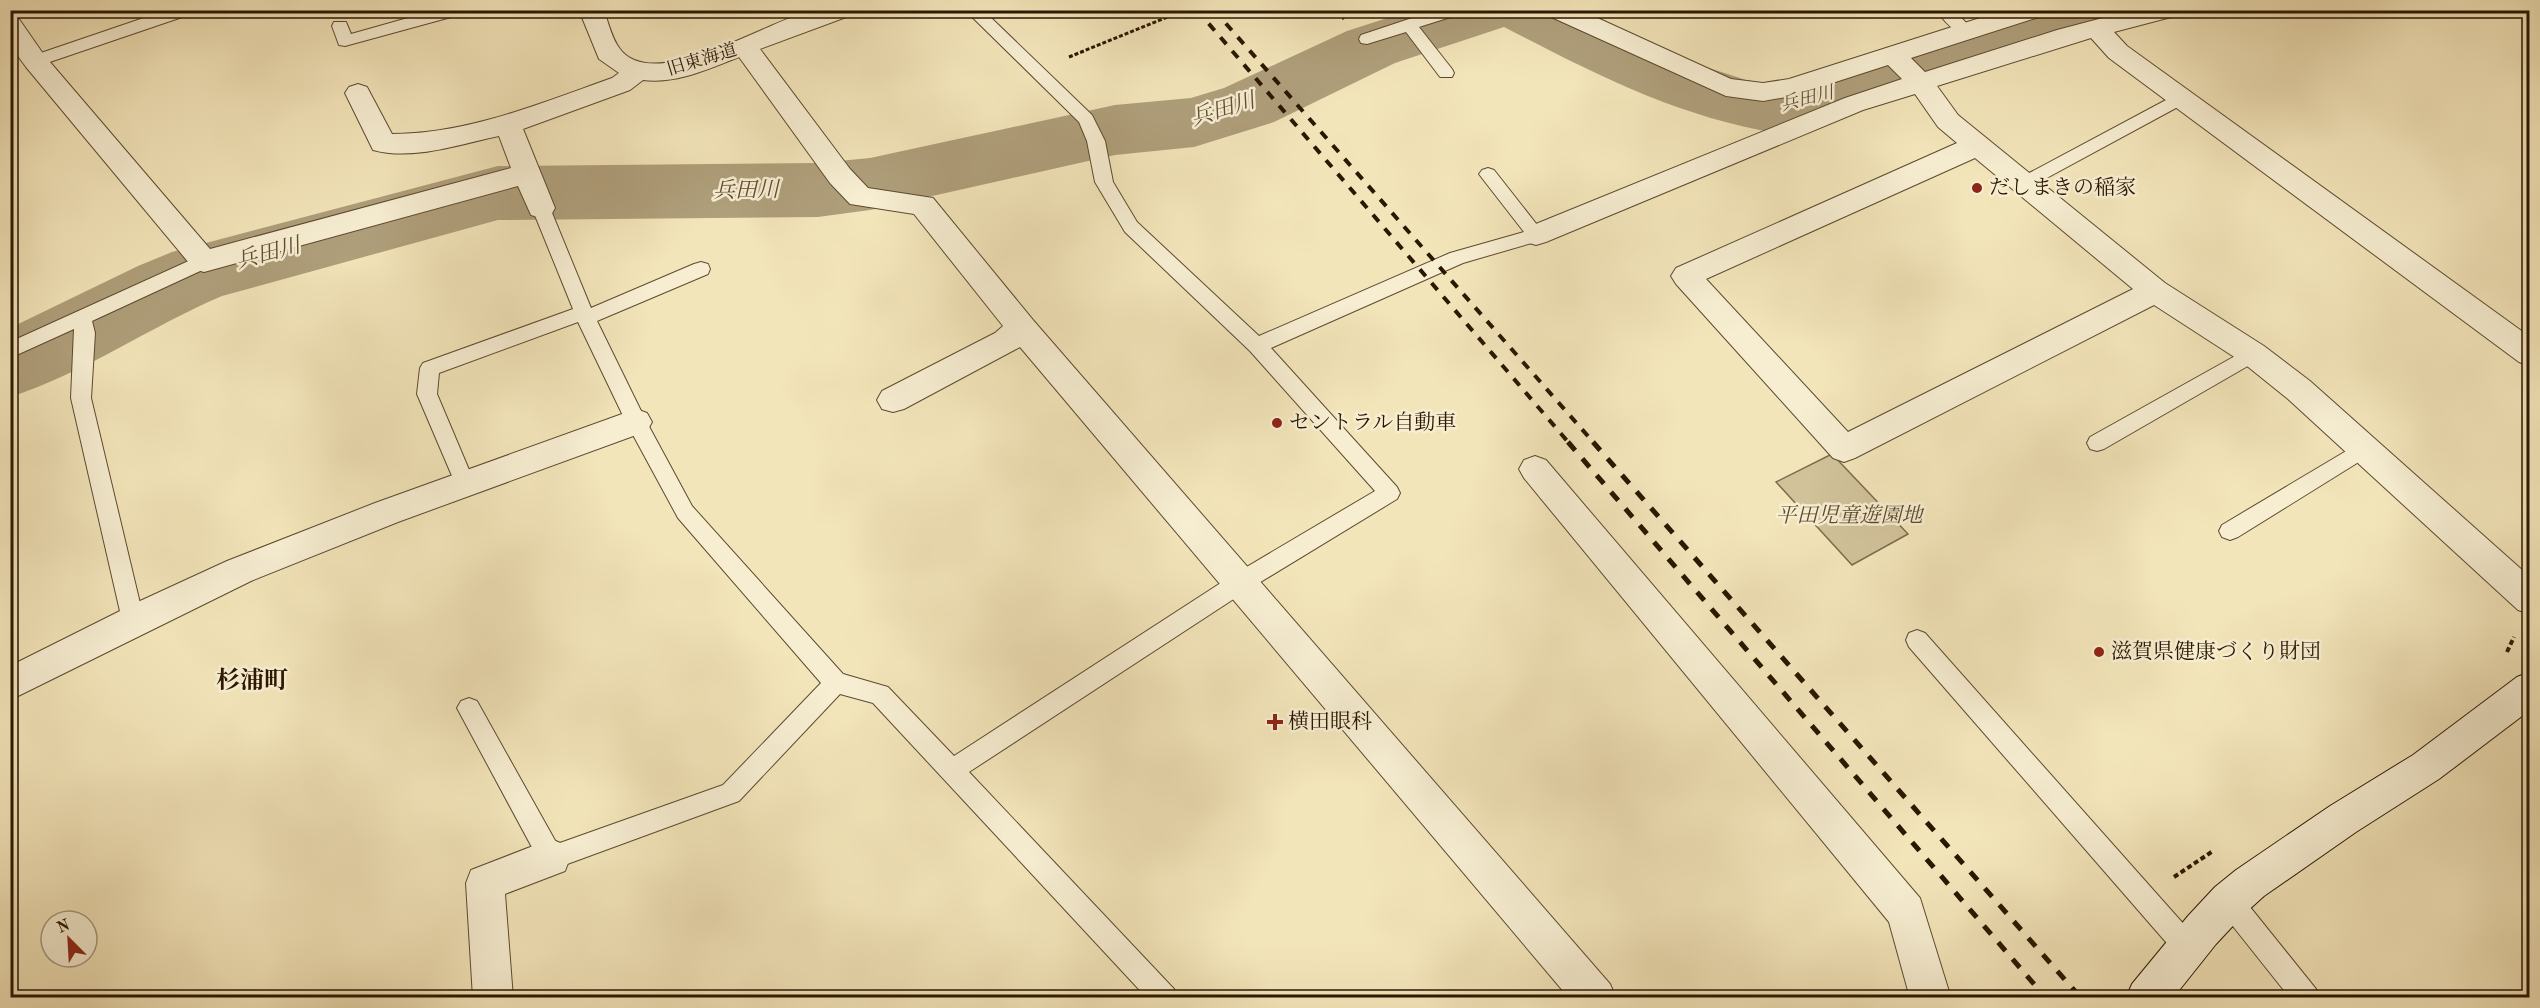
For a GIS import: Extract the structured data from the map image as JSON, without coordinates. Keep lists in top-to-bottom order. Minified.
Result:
{"streets":{"street":["旧東海道"]},"districts":["杉浦町"],"water":["兵田川"],"parks":["平田児童遊園地"],"places":{"other":["だしまきの稲家","セントラル自動車","滋賀県健康づくり財団"],"health":["横田眼科"]},"north":"top left"}
